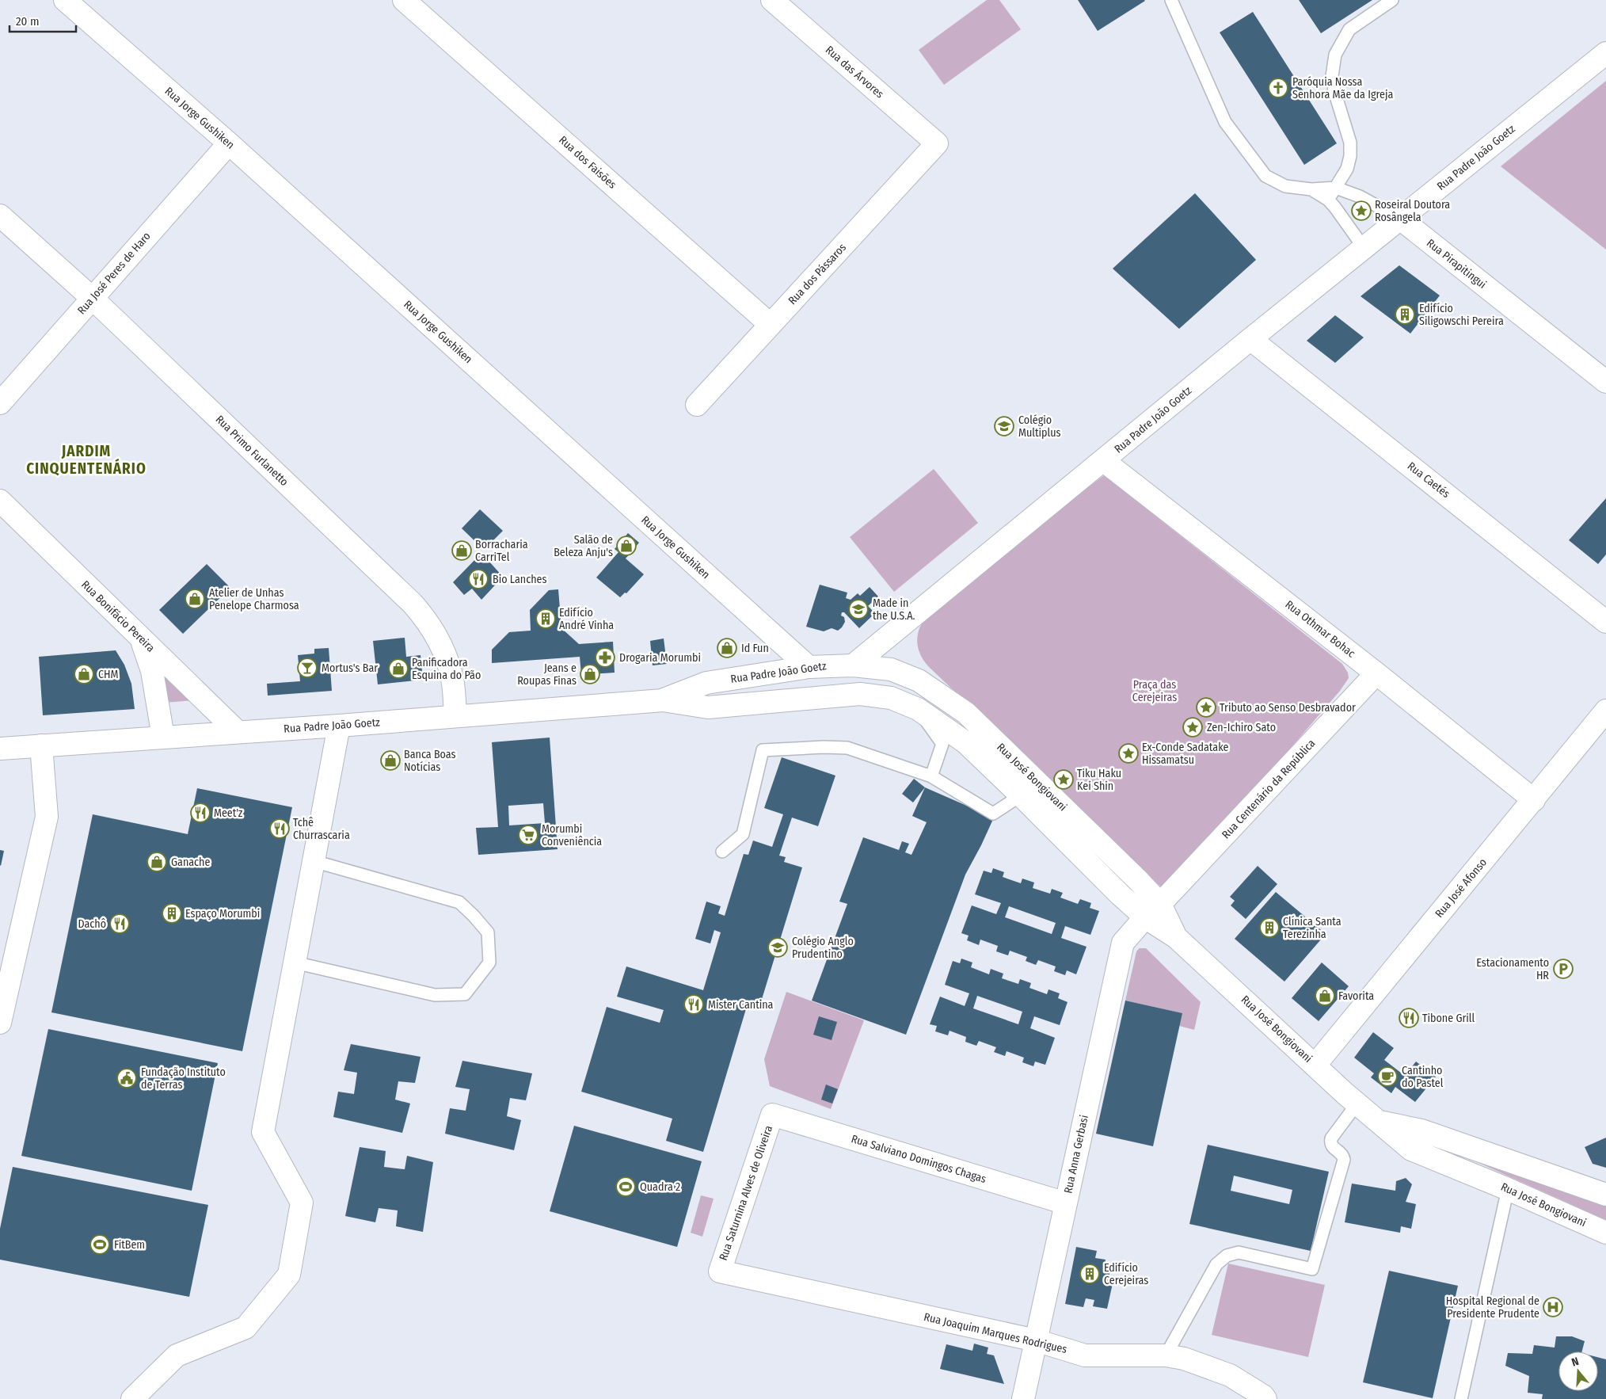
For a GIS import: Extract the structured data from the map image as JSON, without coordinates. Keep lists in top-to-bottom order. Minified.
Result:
{"streets":{"street":["Rua das Árvores","Rua Jorge Gushiken","Rua Padre João Goetz","Rua dos Faisões","Rua Pirapitingui","Rua José Peres de Haro","Rua dos Pássaros","Rua Primo Furlanetto","Rua Caetés","Rua Bonifácio Pereira","Rua Othmar Bohac","Rua José Bongiovani","Rua Centenário da República","Rua José Afonso","Rua Anna Gerbasi","Rua Salviano Domingos Chagas","Rua Saturnina Alves de Oliveira","Rua Joaquim Marques Rodrigues"]},"crossings":[["Rua das Árvores","Rua dos Pássaros"],["Rua Jorge Gushiken","Rua Padre João Goetz"],["Rua Jorge Gushiken","Rua José Peres de Haro"],["Rua Padre João Goetz","Rua Pirapitingui"],["Rua Padre João Goetz","Rua Primo Furlanetto"],["Rua Padre João Goetz","Rua Caetés"],["Rua Padre João Goetz","Rua Bonifácio Pereira"],["Rua Padre João Goetz","Rua Othmar Bohac"],["Rua Padre João Goetz","Rua José Bongiovani"],["Rua dos Faisões","Rua dos Pássaros"],["Rua José Peres de Haro","Rua Primo Furlanetto"],["Rua Othmar Bohac","Rua Centenário da República"],["Rua Othmar Bohac","Rua José Afonso"],["Rua José Bongiovani","Rua Centenário da República"],["Rua José Bongiovani","Rua José Afonso"],["Rua José Bongiovani","Rua Anna Gerbasi"],["Rua Centenário da República","Rua Anna Gerbasi"],["Rua Anna Gerbasi","Rua Salviano Domingos Chagas"],["Rua Anna Gerbasi","Rua Joaquim Marques Rodrigues"],["Rua Salviano Domingos Chagas","Rua Saturnina Alves de Oliveira"],["Rua Saturnina Alves de Oliveira","Rua Joaquim Marques Rodrigues"]],"districts":["JARDIM CINQUENTENÁRIO"],"parks":["Praça das Cerejeiras"],"places":{"church":["Paróquia Nossa Senhora Mãe da Igreja"],"place":["Roseiral Doutora Rosângela","Tributo ao Senso Desbravador","Zen-Ichiro Sato","Ex-Conde Sadatake Hissamatsu","Tiku Haku Kei Shin"],"building":["Edifício Siligowschi Pereira","Edifício André Vinha","Espaço Morumbi","Clínica Santa Terezinha","Edifício Cerejeiras"],"school or university":["Colégio Multiplus","Made in the U.S.A.","Colégio Anglo Prudentino"],"shop":["Salão de Beleza Anju's","Borracharia CarriTel","Atelier de Unhas Penelope Charmosa","Id Fun","Panificadora Esquina do Pão","CHM","Jeans e Roupas Finas","Banca Boas Notícias","Ganache","Favorita"],"restaurant":["Bio Lanches","Meet'z","Tchê Churrascaria","Dachô","Mister Cantina","Tibone Grill"],"pharmacy":["Drogaria Morumbi"],"bar":["Mortus's Bar"],"supermarket":["Morumbi Conveniência"],"parking":["Estacionamento HR"],"cafe":["Cantinho do Pastel"],"public building":["Fundação Instituto de Terras"],"sports":["Quadra 2","FitBem"],"hospital":["Hospital Regional de Presidente Prudente"]},"scale_bar":"20 m","north":"top"}
